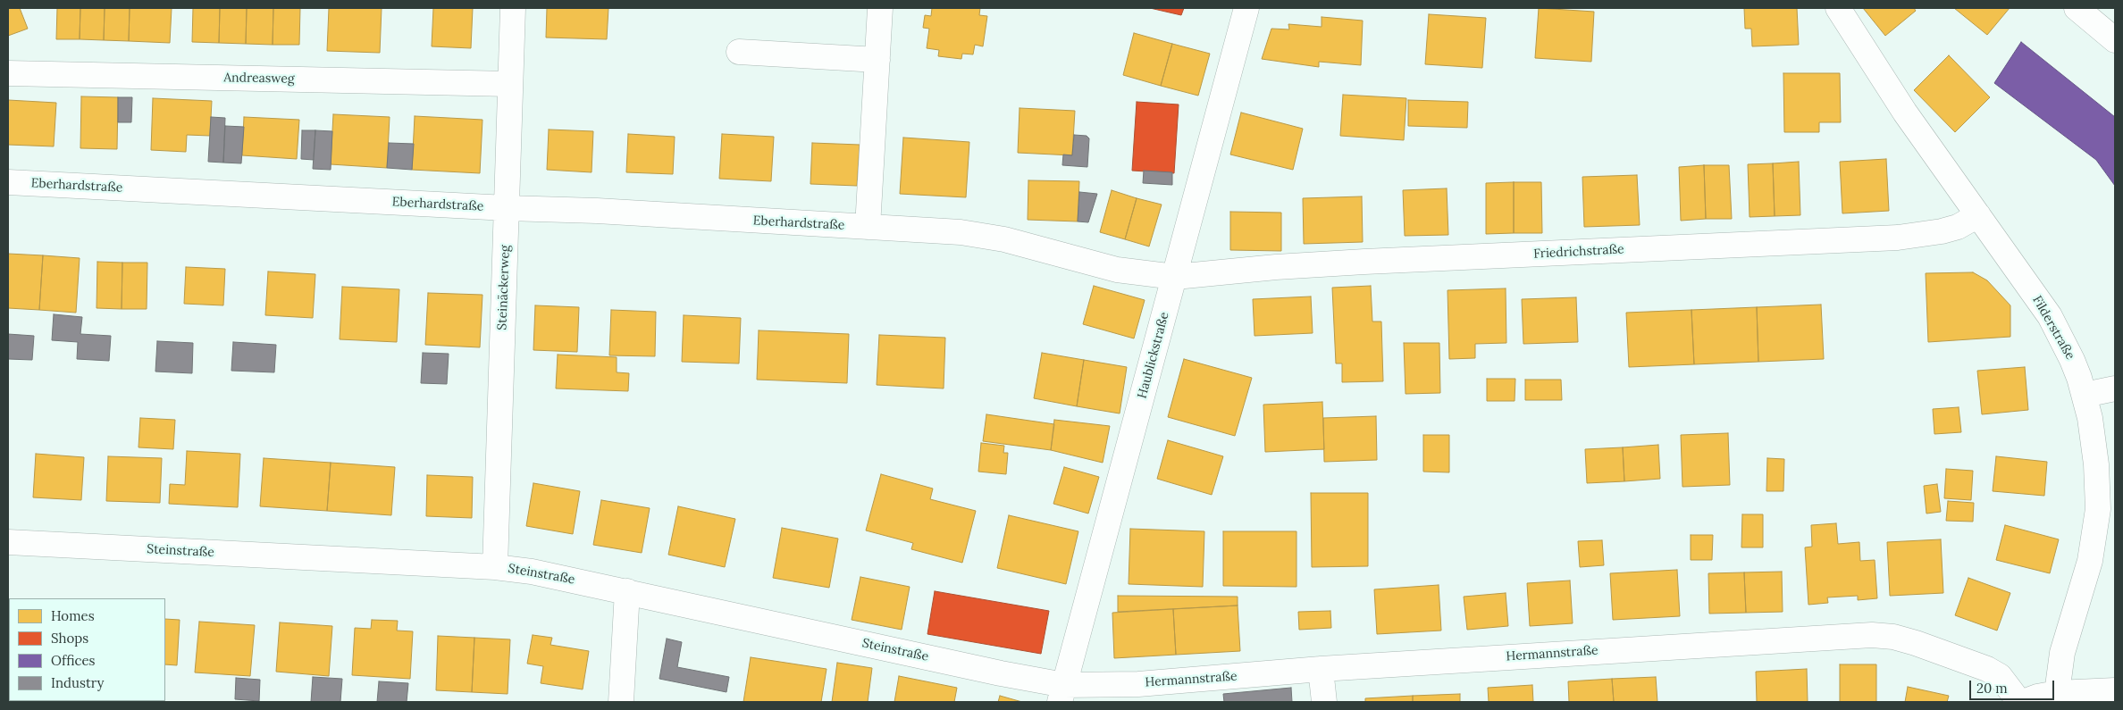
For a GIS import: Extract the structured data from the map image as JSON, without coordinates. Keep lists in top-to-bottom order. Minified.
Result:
{"streets":{"street":["Andreasweg","Eberhardstraße","Friedrichstraße","Steinäckerweg","Filderstraße","Haublickstraße","Steinstraße","Hermannstraße"]},"crossings":[["Andreasweg","Steinäckerweg"],["Eberhardstraße","Friedrichstraße"],["Eberhardstraße","Steinäckerweg"],["Eberhardstraße","Haublickstraße"],["Friedrichstraße","Filderstraße"],["Friedrichstraße","Haublickstraße"],["Steinäckerweg","Steinstraße"],["Haublickstraße","Steinstraße"],["Haublickstraße","Hermannstraße"],["Steinstraße","Hermannstraße"]],"legend":["Homes","Shops","Offices","Industry"],"scale_bar":"20 m"}
